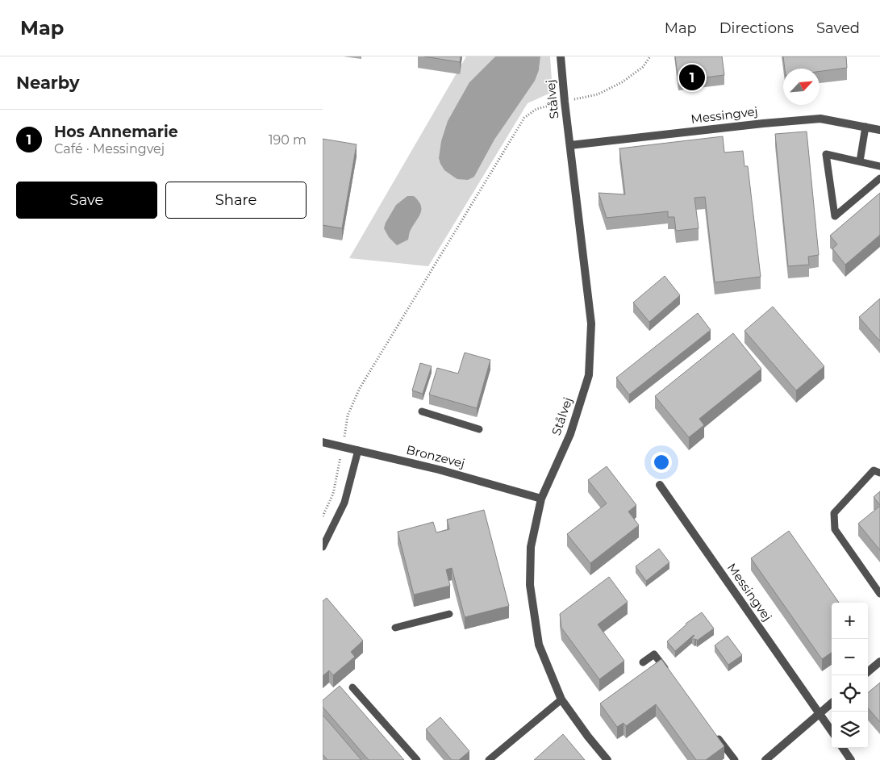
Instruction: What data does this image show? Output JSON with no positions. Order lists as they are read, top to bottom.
{
  "streets": {
    "street": ["Stålvej", "Messingvej", "Bronzevej"]
  },
  "crossings": [
    ["Stålvej", "Messingvej"],
    ["Stålvej", "Bronzevej"]
  ],
  "north": "top right",
  "page": {
    "header": "Map",
    "nav": ["Map", "Directions", "Saved"],
    "heading": "Nearby",
    "pins": "1",
    "list": [
      {
        "mark": "1",
        "name": "Hos Annemarie",
        "note": "Café · Messingvej",
        "value": "190 m"
      }
    ],
    "buttons": ["Save", "Share"],
    "map_buttons": ["+", "−"]
  }
}
